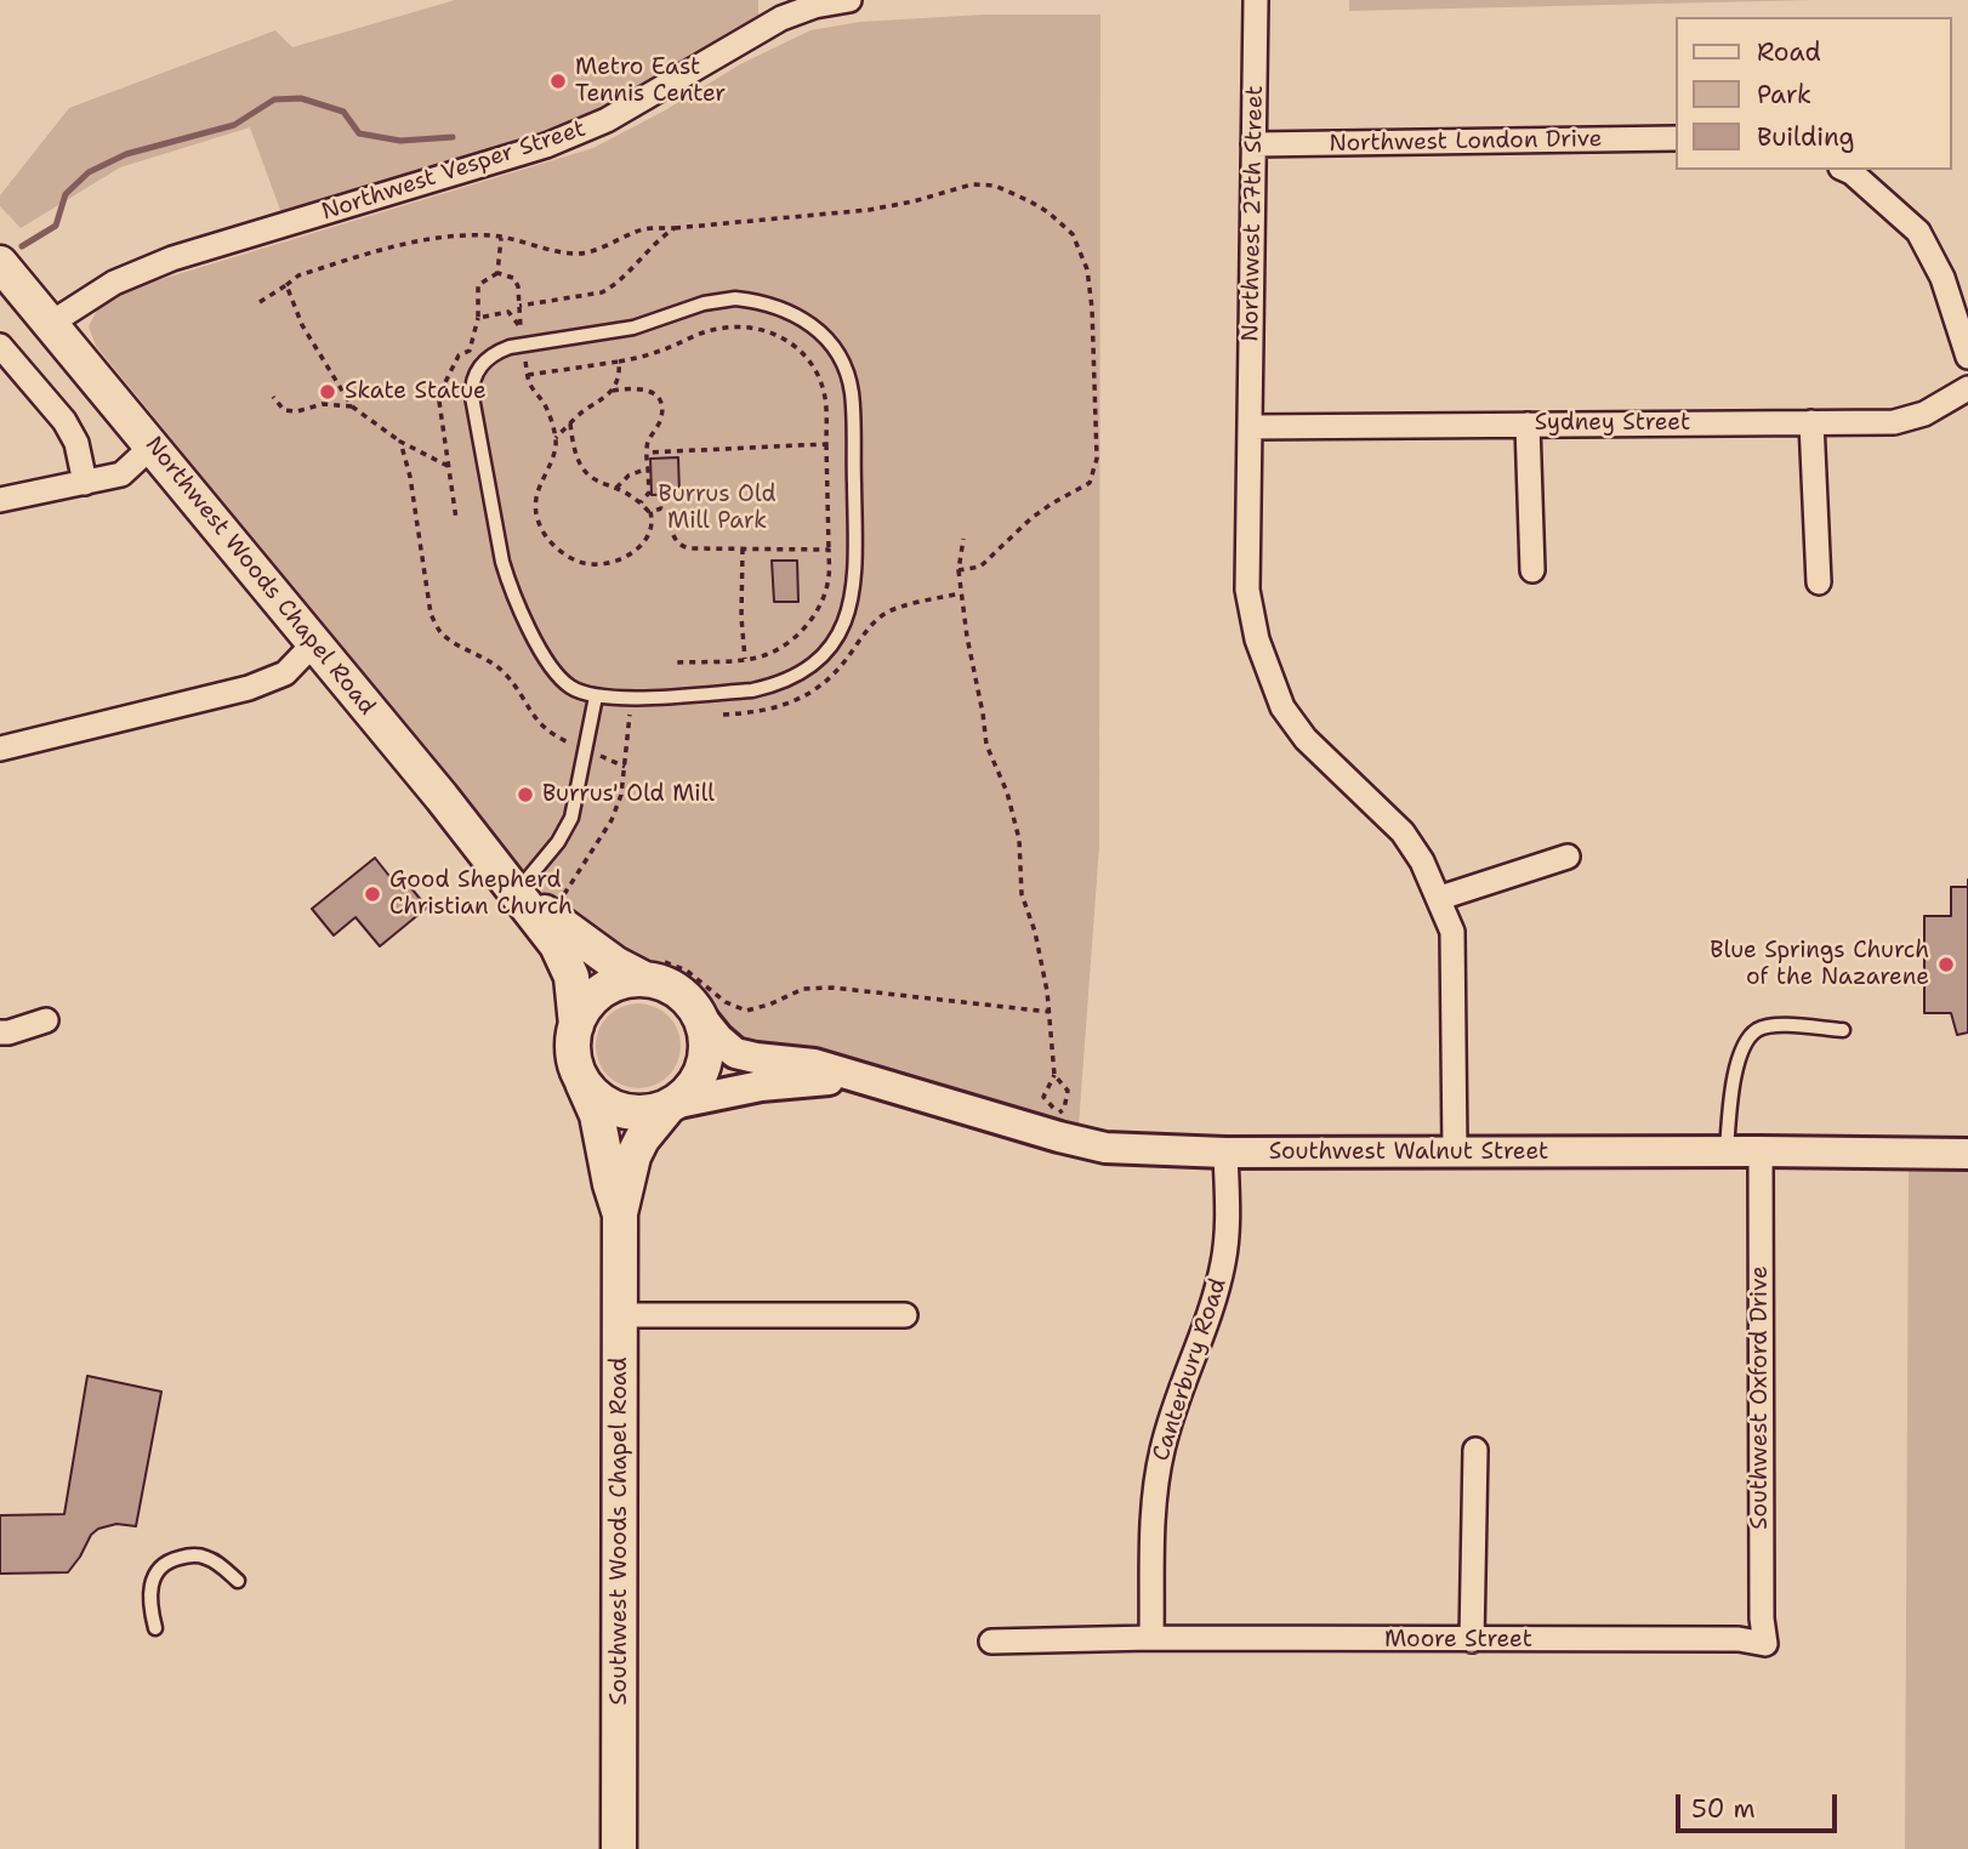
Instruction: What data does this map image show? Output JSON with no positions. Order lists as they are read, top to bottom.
{
  "streets": {
    "main road": ["Northwest Woods Chapel Road", "Southwest Woods Chapel Road"],
    "street": [
      "Northwest London Drive",
      "Northwest Vesper Street",
      "Northwest 27th Street",
      "Sydney Street",
      "Southwest Walnut Street",
      "Canterbury Road",
      "Southwest Oxford Drive",
      "Moore Street"
    ]
  },
  "crossings": [
    ["Northwest London Drive", "Northwest 27th Street"],
    ["Northwest Vesper Street", "Northwest Woods Chapel Road"],
    ["Northwest 27th Street", "Sydney Street"],
    ["Northwest 27th Street", "Southwest Walnut Street"],
    ["Northwest Woods Chapel Road", "Southwest Walnut Street"],
    ["Northwest Woods Chapel Road", "Southwest Woods Chapel Road"],
    ["Southwest Walnut Street", "Canterbury Road"],
    ["Southwest Walnut Street", "Southwest Oxford Drive"],
    ["Southwest Walnut Street", "Southwest Woods Chapel Road"],
    ["Canterbury Road", "Moore Street"],
    ["Southwest Oxford Drive", "Moore Street"]
  ],
  "parks": ["Burrus Old Mill Park"],
  "places": [
    "Metro East Tennis Center",
    "Skate Statue",
    "Burrus' Old Mill",
    "Good Shepherd Christian Church",
    "Blue Springs Church of the Nazarene"
  ],
  "legend": ["Road", "Park", "Building"],
  "scale_bar": "50 m"
}
